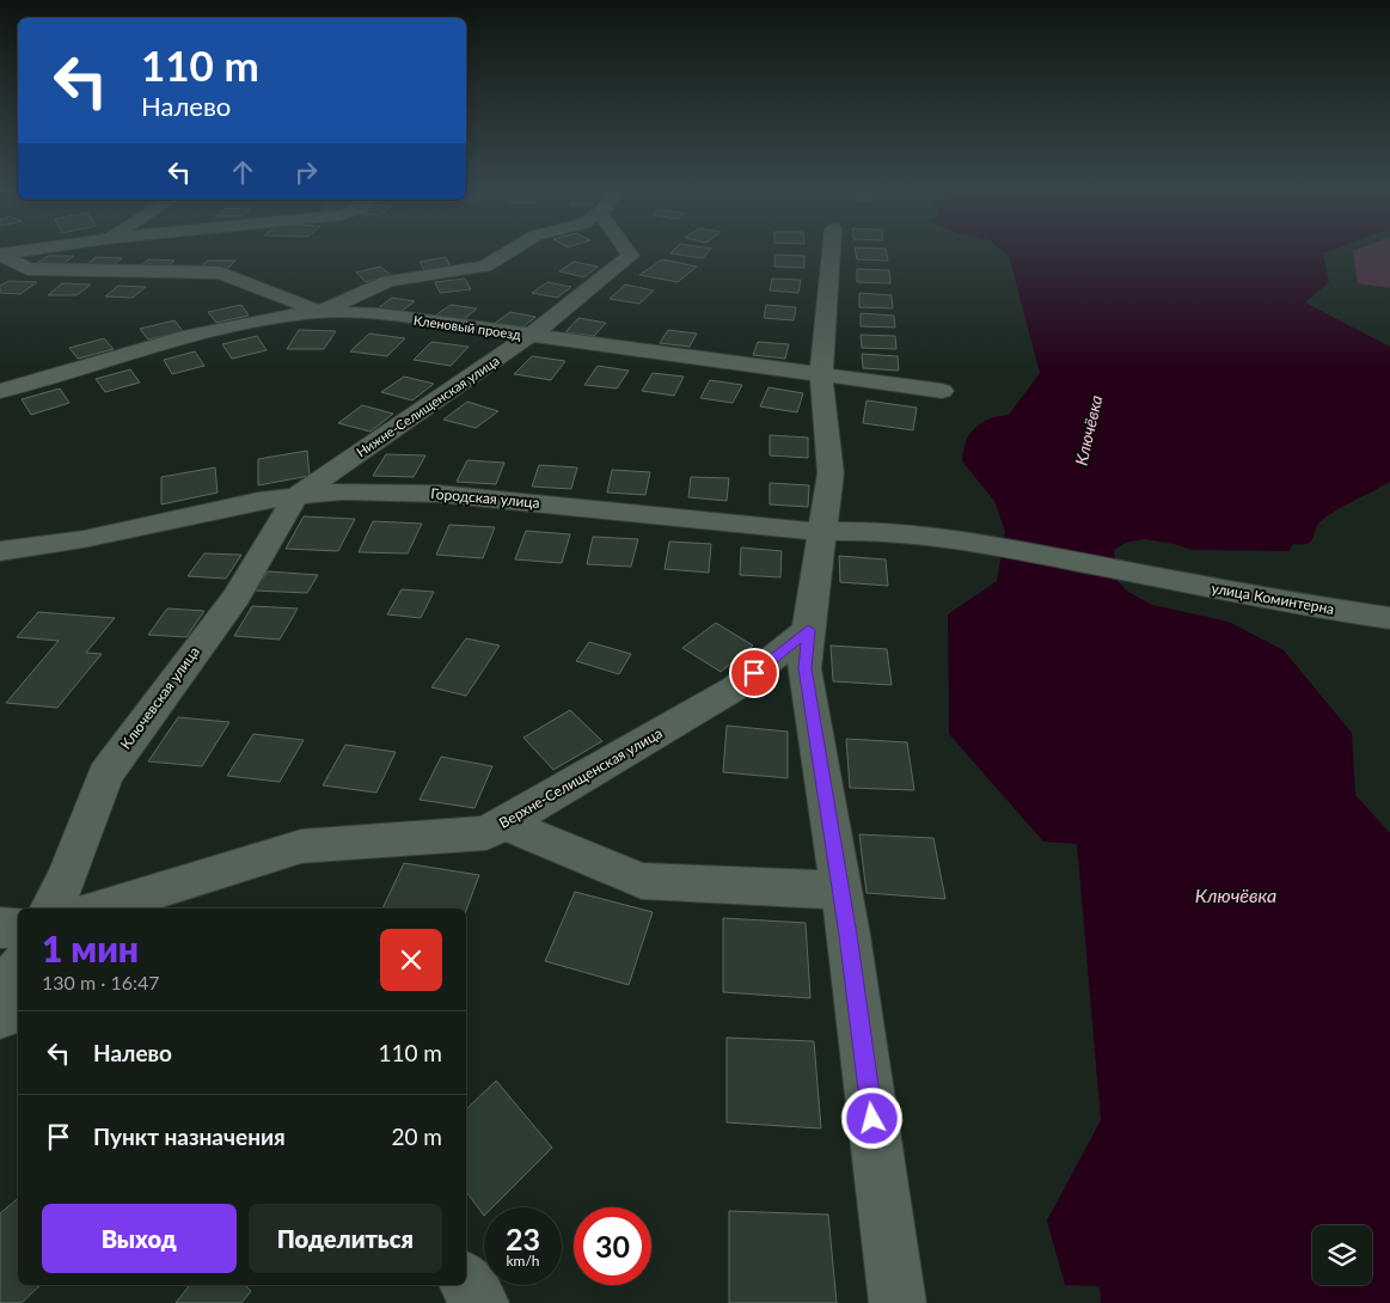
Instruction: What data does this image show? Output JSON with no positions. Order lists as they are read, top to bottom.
{
  "streets": {
    "street": [
      "Кленовый проезд",
      "Нижне-Селищенская улица",
      "Городская улица",
      "улица Коминтерна",
      "Ключевская улица",
      "Верхне-Селищенская улица"
    ]
  },
  "crossings": [
    ["Кленовый проезд", "Нижне-Селищенская улица"],
    ["Нижне-Селищенская улица", "Городская улица"],
    ["Нижне-Селищенская улица", "Ключевская улица"],
    ["Городская улица", "улица Коминтерна"],
    ["Городская улица", "Ключевская улица"]
  ],
  "water": ["Ключёвка"],
  "page": {
    "turn": ["110 m", "Налево"],
    "heading": ["1 мин", "130 m · 16:47"],
    "list": [
      {
        "name": "Налево",
        "value": "110 m"
      },
      {
        "name": "Пункт назначения",
        "value": "20 m"
      }
    ],
    "buttons": ["Выход", "Поделиться"],
    "speed": "23 km/h",
    "limit": "30"
  }
}
